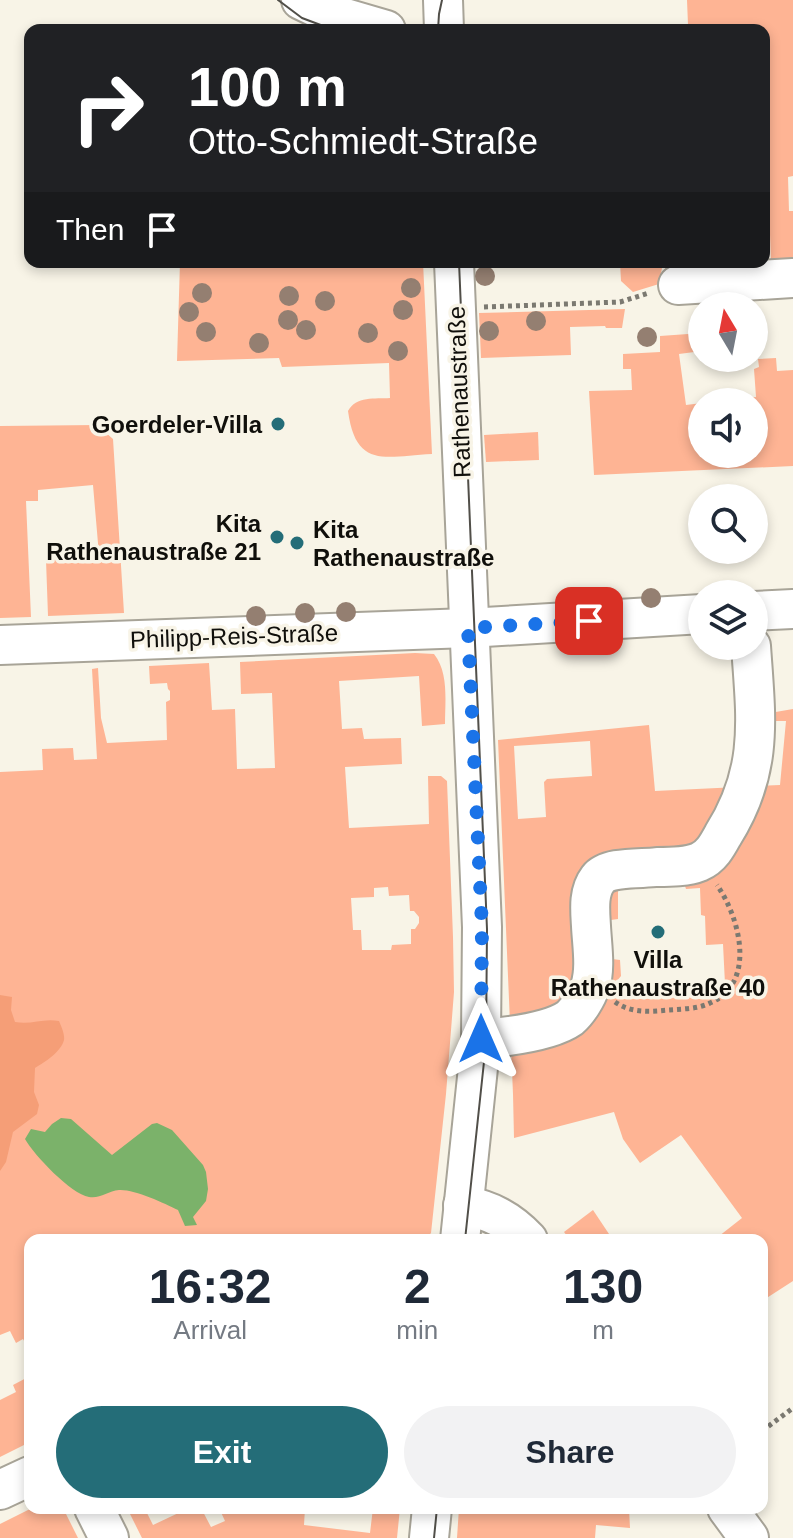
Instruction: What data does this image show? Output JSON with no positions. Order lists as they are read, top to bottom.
{
  "streets": {
    "street": ["Rathenaustraße", "Philipp-Reis-Straße"]
  },
  "crossings": [
    ["Rathenaustraße", "Philipp-Reis-Straße"]
  ],
  "places": [
    "Goerdeler-Villa",
    "Kita Rathenaustraße 21",
    "Kita Rathenaustraße",
    "Villa Rathenaustraße 40"
  ],
  "north": "top",
  "page": {
    "turn": ["100 m", "Otto-Schmiedt-Straße"],
    "then": "Then",
    "eta": [
      "16:32",
      "Arrival",
      "2",
      "min",
      "130",
      "m"
    ],
    "buttons": ["Exit", "Share"]
  }
}
